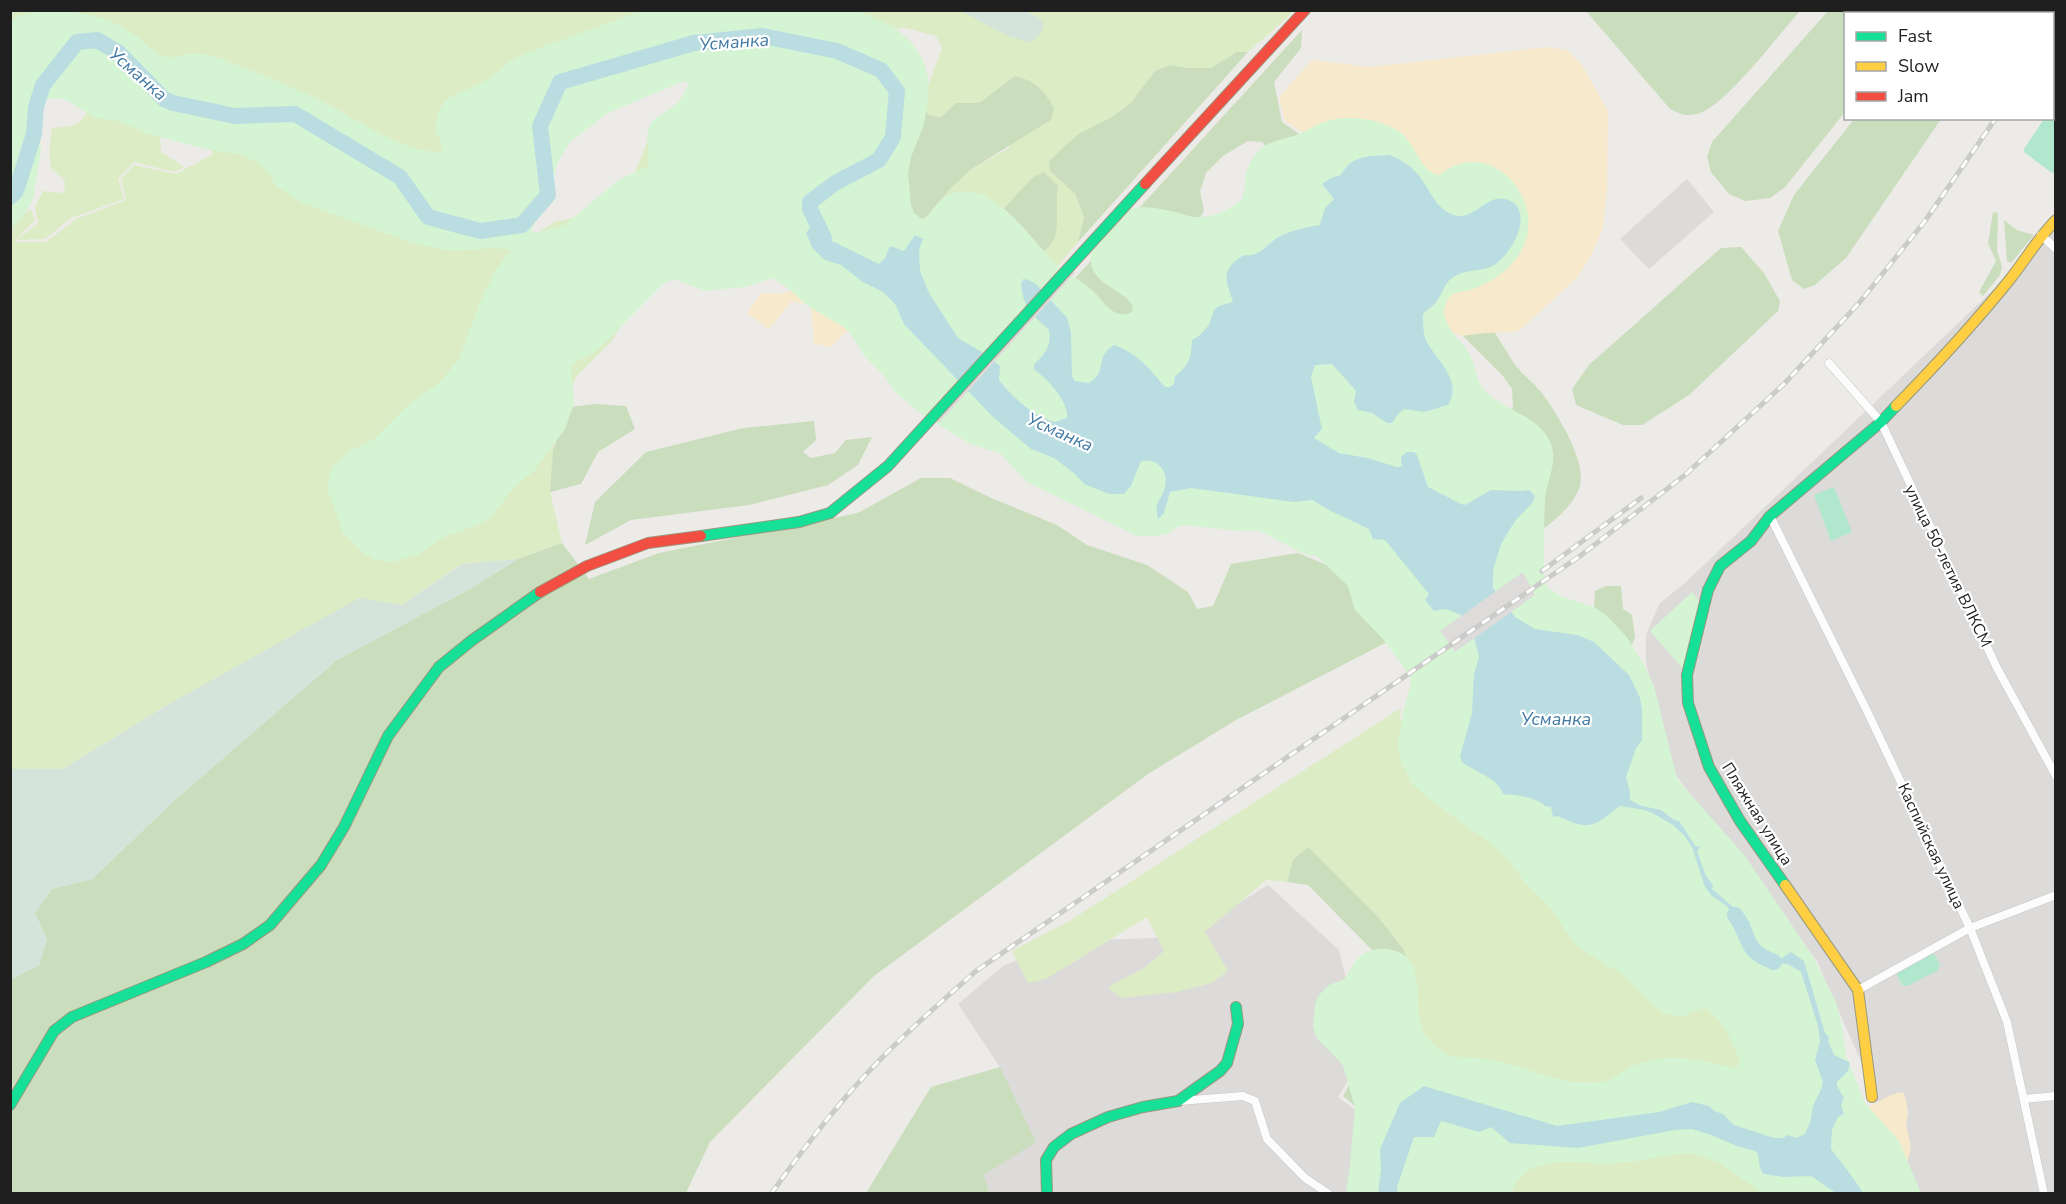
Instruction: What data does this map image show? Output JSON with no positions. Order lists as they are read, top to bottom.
{
  "streets": {
    "street": ["улица 50-летия ВЛКСМ", "Пляжная улица", "Каспийская улица"]
  },
  "crossings": [
    ["улица 50-летия ВЛКСМ", "Пляжная улица"],
    ["Пляжная улица", "Каспийская улица"]
  ],
  "water": ["Усманка"],
  "legend": ["Fast", "Slow", "Jam"]
}
